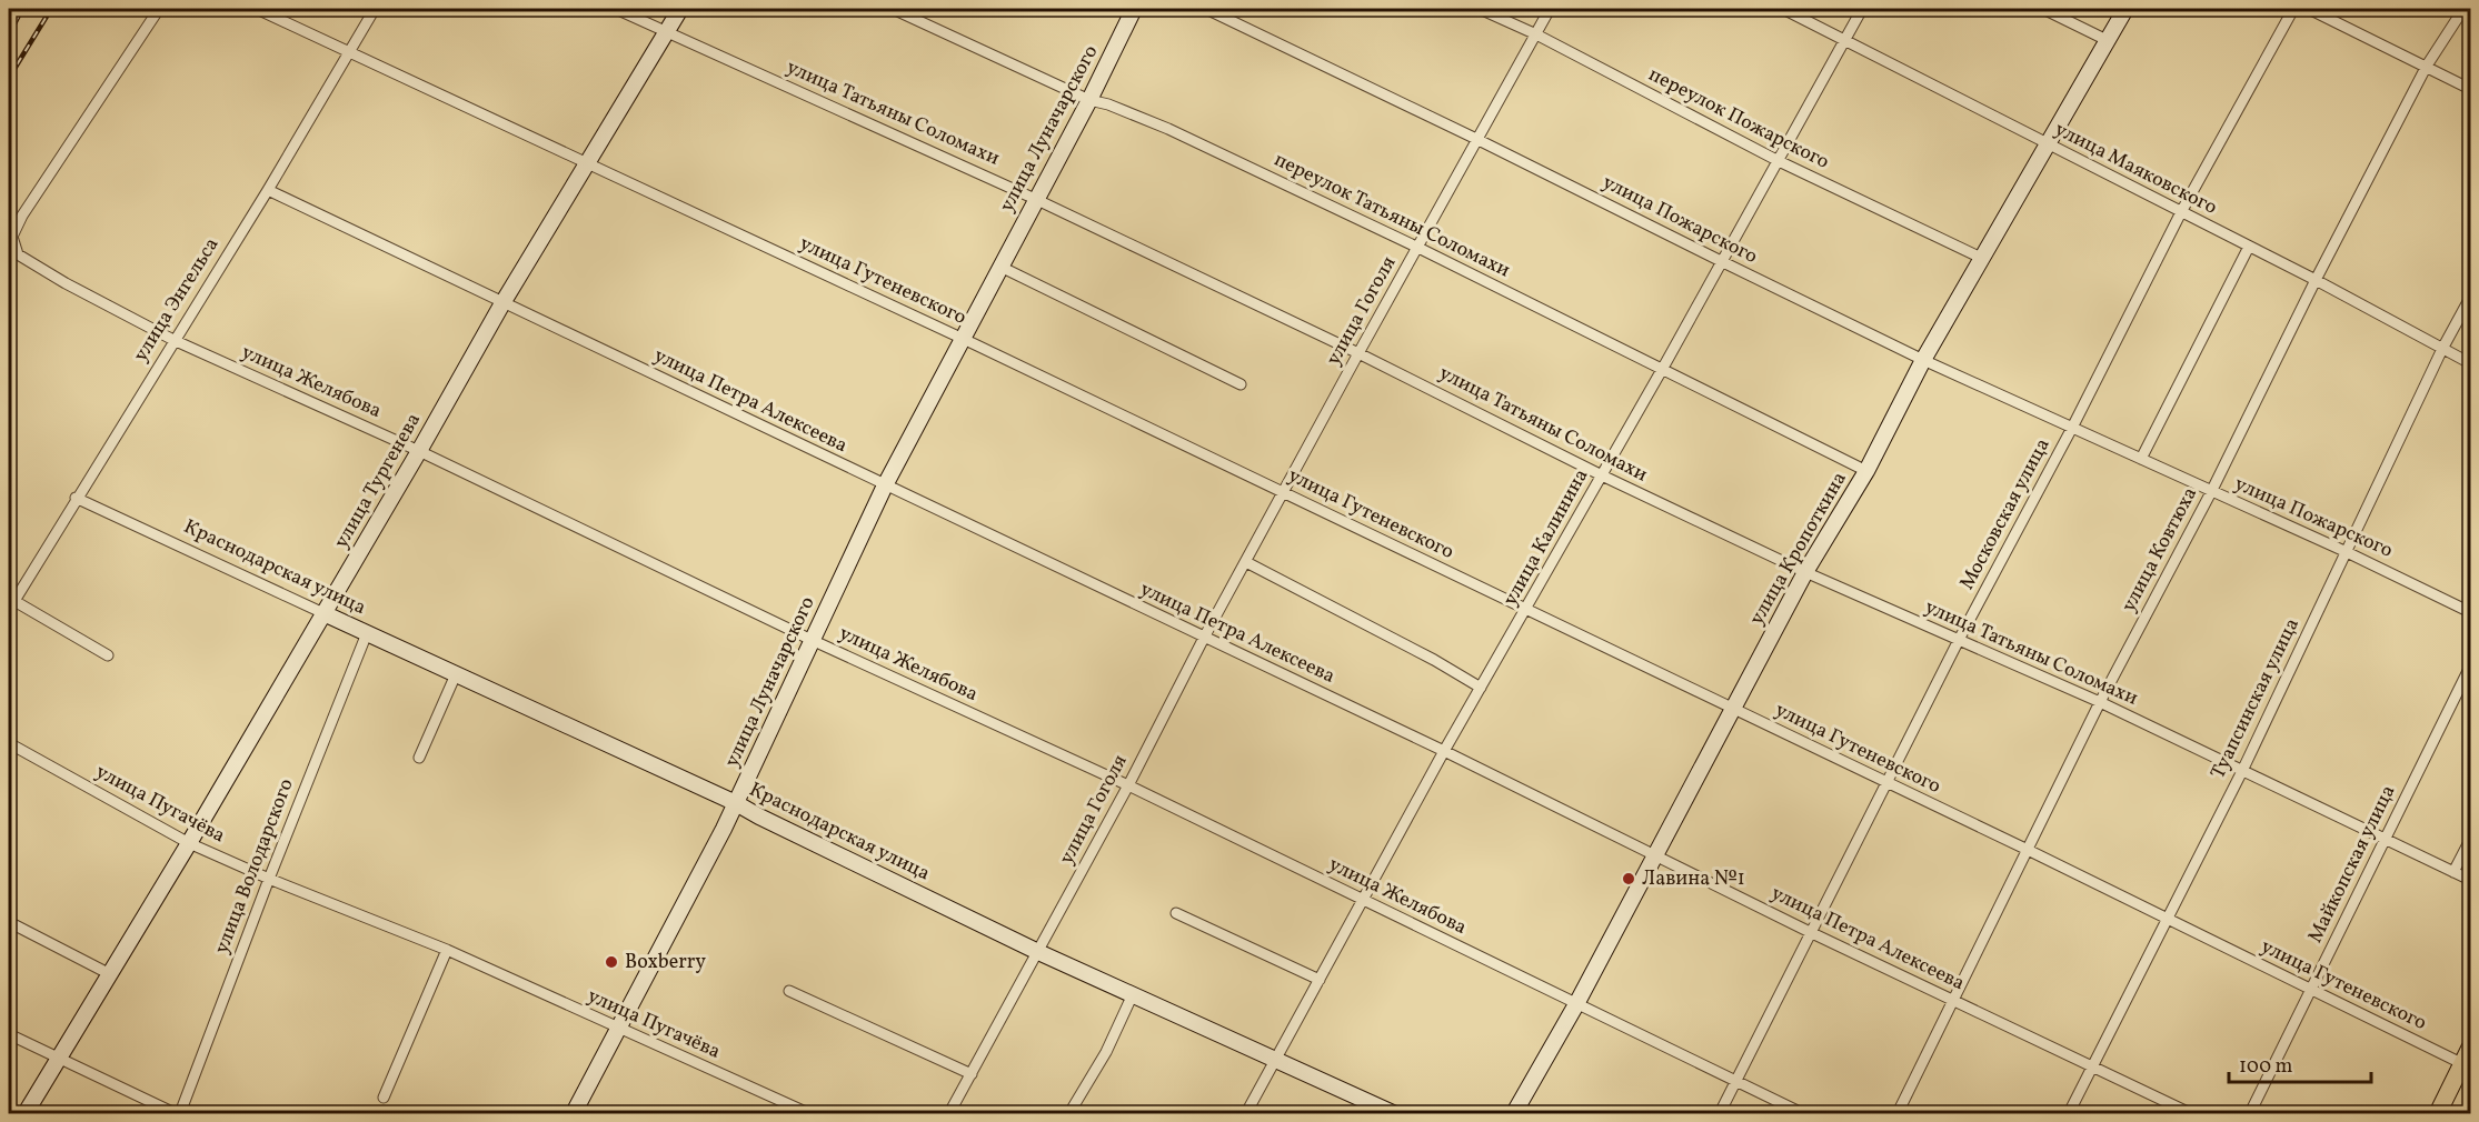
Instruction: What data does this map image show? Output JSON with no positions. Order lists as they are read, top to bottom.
{
  "streets": {
    "main road": [
      "улица Луначарского",
      "улица Тургенева",
      "улица Кропоткина",
      "Краснодарская улица"
    ],
    "street": [
      "улица Татьяны Соломахи",
      "переулок Пожарского",
      "улица Маяковского",
      "переулок Татьяны Соломахи",
      "улица Пожарского",
      "улица Гутеневского",
      "улица Энгельса",
      "улица Гоголя",
      "улица Желябова",
      "улица Петра Алексеева",
      "Московская улица",
      "улица Калинина",
      "улица Ковтюха",
      "Туапсинская улица",
      "улица Пугачёва",
      "Майкопская улица",
      "улица Володарского"
    ]
  },
  "crossings": [
    ["улица Татьяны Соломахи", "улица Луначарского"],
    ["улица Татьяны Соломахи", "улица Гоголя"],
    ["улица Татьяны Соломахи", "улица Тургенева"],
    ["улица Татьяны Соломахи", "Московская улица"],
    ["улица Татьяны Соломахи", "улица Калинина"],
    ["улица Татьяны Соломахи", "улица Кропоткина"],
    ["улица Татьяны Соломахи", "улица Ковтюха"],
    ["улица Татьяны Соломахи", "Туапсинская улица"],
    ["улица Татьяны Соломахи", "Майкопская улица"],
    ["переулок Пожарского", "улица Гоголя"],
    ["переулок Пожарского", "улица Калинина"],
    ["переулок Пожарского", "улица Кропоткина"],
    ["улица Луначарского", "переулок Татьяны Соломахи"],
    ["улица Луначарского", "улица Гутеневского"],
    ["улица Луначарского", "улица Желябова"],
    ["улица Луначарского", "улица Петра Алексеева"],
    ["улица Луначарского", "Краснодарская улица"],
    ["улица Луначарского", "улица Пугачёва"],
    ["улица Маяковского", "Московская улица"],
    ["улица Маяковского", "улица Калинина"],
    ["улица Маяковского", "улица Кропоткина"],
    ["улица Маяковского", "улица Ковтюха"],
    ["улица Маяковского", "Туапсинская улица"],
    ["переулок Татьяны Соломахи", "улица Гоголя"],
    ["переулок Татьяны Соломахи", "улица Калинина"],
    ["переулок Татьяны Соломахи", "улица Кропоткина"],
    ["улица Пожарского", "улица Гоголя"],
    ["улица Пожарского", "Московская улица"],
    ["улица Пожарского", "улица Калинина"],
    ["улица Пожарского", "улица Кропоткина"],
    ["улица Пожарского", "улица Ковтюха"],
    ["улица Пожарского", "Туапсинская улица"],
    ["улица Гутеневского", "улица Энгельса"],
    ["улица Гутеневского", "улица Гоголя"],
    ["улица Гутеневского", "улица Тургенева"],
    ["улица Гутеневского", "Московская улица"],
    ["улица Гутеневского", "улица Калинина"],
    ["улица Гутеневского", "улица Кропоткина"],
    ["улица Гутеневского", "улица Ковтюха"],
    ["улица Гутеневского", "Туапсинская улица"],
    ["улица Гутеневского", "Майкопская улица"],
    ["улица Энгельса", "улица Желябова"],
    ["улица Энгельса", "улица Петра Алексеева"],
    ["улица Энгельса", "Краснодарская улица"],
    ["улица Гоголя", "улица Желябова"],
    ["улица Гоголя", "улица Петра Алексеева"],
    ["улица Гоголя", "Краснодарская улица"],
    ["улица Желябова", "улица Тургенева"],
    ["улица Желябова", "Московская улица"],
    ["улица Желябова", "улица Калинина"],
    ["улица Желябова", "улица Кропоткина"],
    ["улица Петра Алексеева", "улица Тургенева"],
    ["улица Петра Алексеева", "Московская улица"],
    ["улица Петра Алексеева", "улица Калинина"],
    ["улица Петра Алексеева", "улица Кропоткина"],
    ["улица Петра Алексеева", "улица Ковтюха"],
    ["улица Петра Алексеева", "Туапсинская улица"],
    ["улица Тургенева", "Краснодарская улица"],
    ["улица Тургенева", "улица Пугачёва"],
    ["улица Калинина", "Краснодарская улица"],
    ["Краснодарская улица", "улица Володарского"],
    ["улица Пугачёва", "улица Володарского"]
  ],
  "places": ["Лавина №1", "Boxberry"],
  "scale_bar": "100 m"
}
